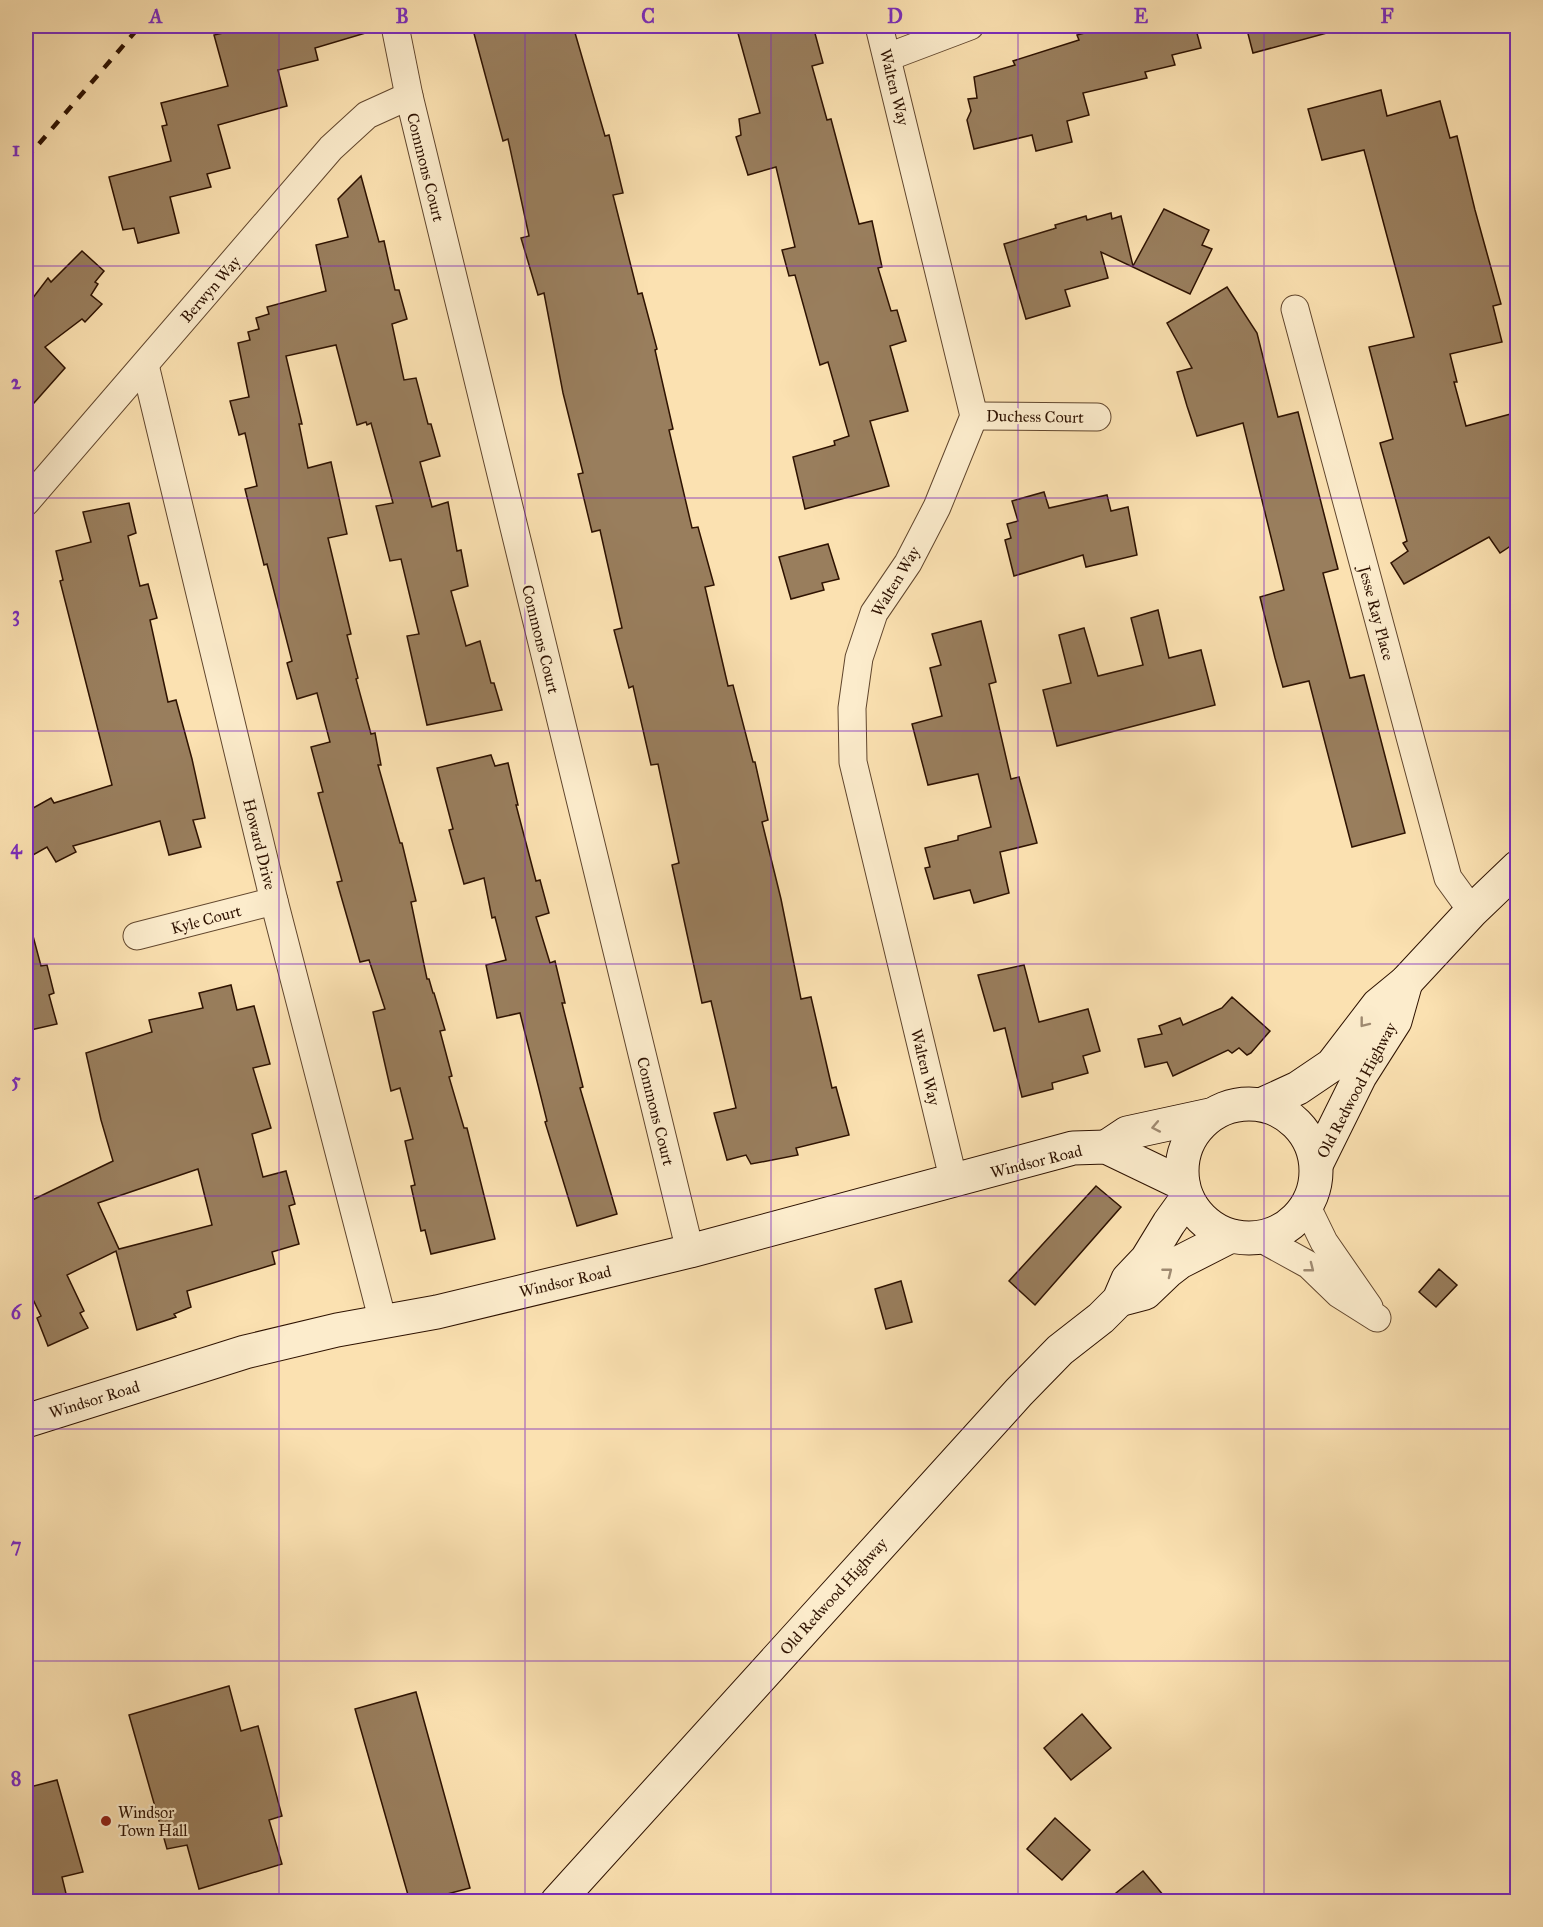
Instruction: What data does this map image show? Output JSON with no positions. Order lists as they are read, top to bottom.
{
  "streets": {
    "main road": ["Old Redwood Highway", "Windsor Road"],
    "street": [
      "Walten Way",
      "Commons Court",
      "Berwyn Way",
      "Duchess Court",
      "Jesse Ray Place",
      "Howard Drive",
      "Kyle Court"
    ]
  },
  "crossings": [
    ["Walten Way", "Duchess Court"],
    ["Walten Way", "Windsor Road"],
    ["Commons Court", "Berwyn Way"],
    ["Commons Court", "Windsor Road"],
    ["Berwyn Way", "Howard Drive"],
    ["Jesse Ray Place", "Old Redwood Highway"],
    ["Howard Drive", "Kyle Court"],
    ["Howard Drive", "Windsor Road"],
    ["Old Redwood Highway", "Windsor Road"]
  ],
  "places": ["Windsor Town Hall"],
  "grid": {
    "columns": [
      "A",
      "B",
      "C",
      "D",
      "E",
      "F"
    ],
    "rows": [
      "1",
      "2",
      "3",
      "4",
      "5",
      "6",
      "7",
      "8"
    ]
  }
}
